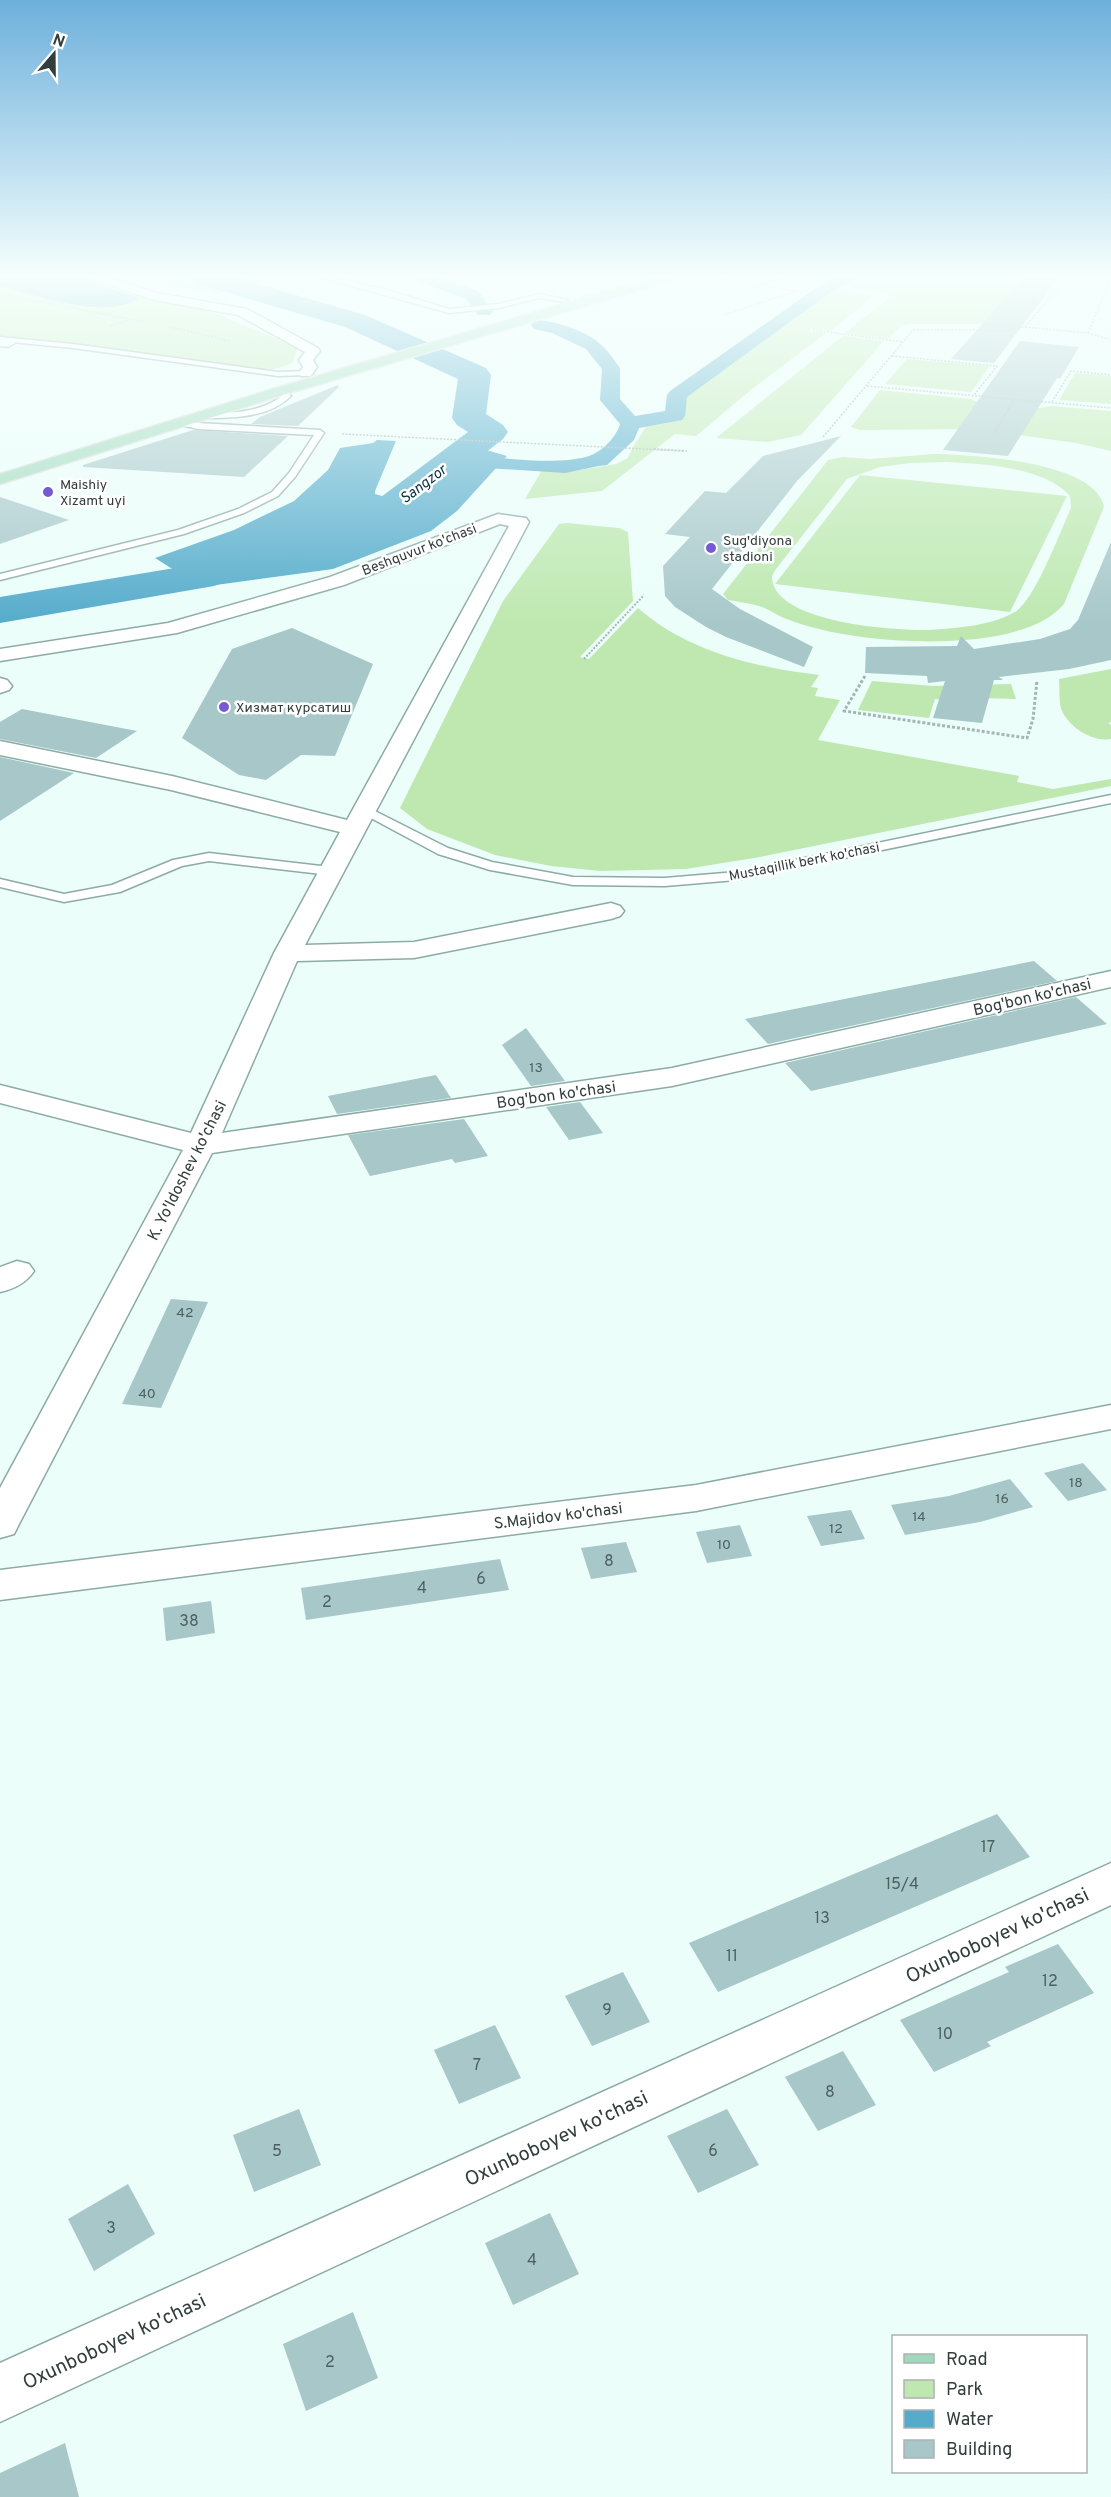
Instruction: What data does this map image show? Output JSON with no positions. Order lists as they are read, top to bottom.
{
  "streets": {
    "street": [
      "Beshquvur ko'chasi",
      "Bog'bon ko'chasi",
      "K. Yo'ldoshev ko'chasi",
      "S.Majidov ko'chasi",
      "Oxunboboyev ko'chasi"
    ],
    "lane": ["Mustaqillik berk ko'chasi"]
  },
  "crossings": [
    ["Beshquvur ko'chasi", "Mustaqillik berk ko'chasi"],
    ["Beshquvur ko'chasi", "K. Yo'ldoshev ko'chasi"],
    ["Mustaqillik berk ko'chasi", "K. Yo'ldoshev ko'chasi"],
    ["Bog'bon ko'chasi", "K. Yo'ldoshev ko'chasi"]
  ],
  "water": ["Sangzor"],
  "places": ["Maishiy Xizamt uyi", "Sug'diyona stadioni", "Хизмат курсатиш"],
  "house_numbers": [
    "13",
    "42",
    "40",
    "18",
    "16",
    "14",
    "12",
    "10",
    "8",
    "6",
    "4",
    "2",
    "38",
    "17",
    "15/4",
    "13",
    "11",
    "12",
    "9",
    "10",
    "7",
    "8",
    "5",
    "6",
    "3",
    "4",
    "2"
  ],
  "legend": [
    "Road",
    "Park",
    "Water",
    "Building"
  ],
  "north": "top"
}
